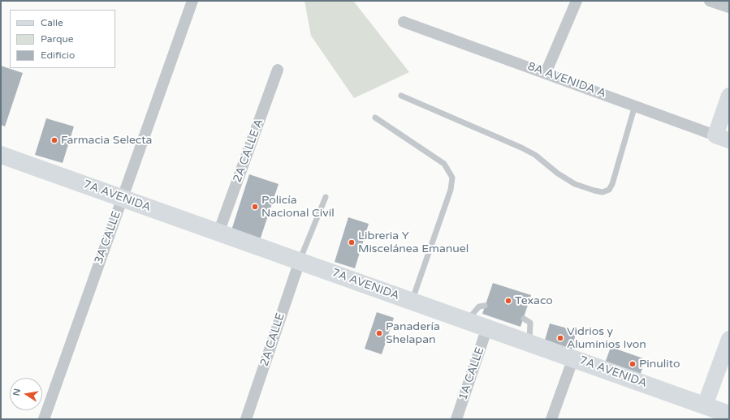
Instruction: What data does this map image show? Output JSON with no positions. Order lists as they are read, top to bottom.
{
  "streets": {
    "main road": ["7A AVENIDA"],
    "street": [
      "8A AVENIDA A",
      "2A CALLE A",
      "3A CALLE",
      "2A CALLE",
      "1A CALLE"
    ]
  },
  "crossings": [
    ["2A CALLE A", "7A AVENIDA"],
    ["7A AVENIDA", "3A CALLE"],
    ["7A AVENIDA", "2A CALLE"],
    ["7A AVENIDA", "1A CALLE"]
  ],
  "places": [
    "Farmacia Selecta",
    "Policía Nacional Civil",
    "Libreria Y Miscelánea Emanuel",
    "Texaco",
    "Panadería Shelapan",
    "Vidrios y Aluminios Ivon",
    "Pinulito"
  ],
  "legend": ["Calle", "Parque", "Edificio"],
  "north": "left"
}
